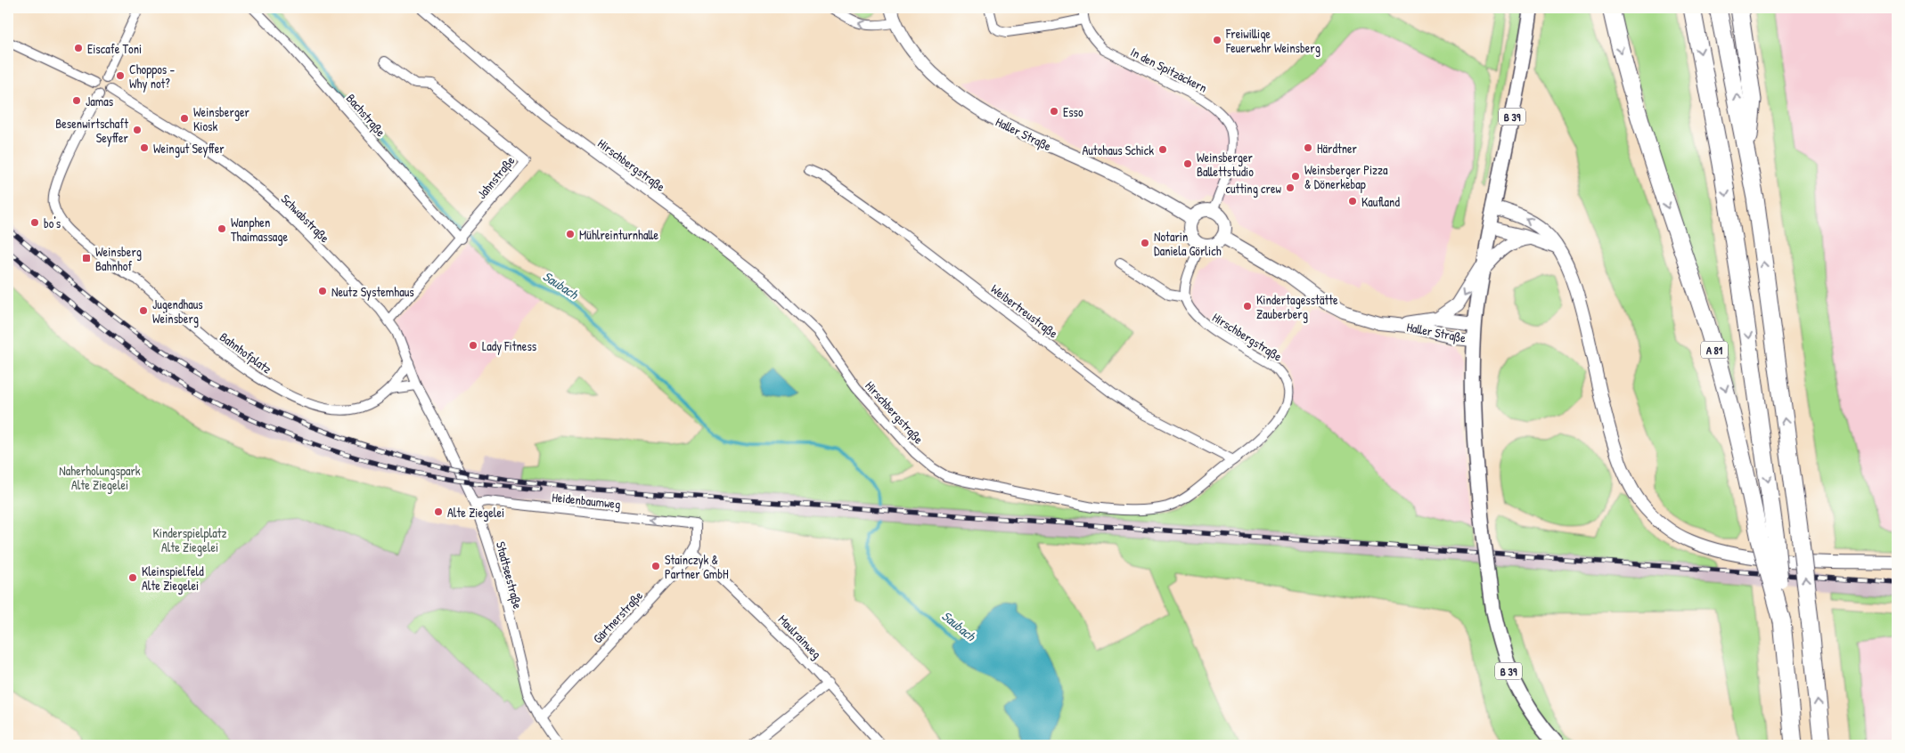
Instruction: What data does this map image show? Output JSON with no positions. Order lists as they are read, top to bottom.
{
  "streets": {
    "highway": ["A 81"],
    "main road": ["B 39"],
    "street": [
      "In den Spitzäckern",
      "Bachstraße",
      "Haller Straße",
      "Hirschbergstraße",
      "Jahnstraße",
      "Schwabstraße",
      "Weibertreustraße",
      "Bahnhofplatz",
      "Heidenbaumweg",
      "Stadtseestraße",
      "Gärtnerstraße",
      "Maulrainweg"
    ]
  },
  "crossings": [
    ["In den Spitzäckern", "Haller Straße"],
    ["Bachstraße", "Jahnstraße"],
    ["B 39", "Haller Straße"],
    ["Hirschbergstraße", "Weibertreustraße"],
    ["Jahnstraße", "Schwabstraße"],
    ["Schwabstraße", "Bahnhofplatz"],
    ["Schwabstraße", "Stadtseestraße"],
    ["Heidenbaumweg", "Stadtseestraße"],
    ["Heidenbaumweg", "Gärtnerstraße"],
    ["Heidenbaumweg", "Maulrainweg"],
    ["Stadtseestraße", "Gärtnerstraße"],
    ["Gärtnerstraße", "Maulrainweg"]
  ],
  "one_way": ["Heidenbaumweg"],
  "water": ["Saubach"],
  "parks": ["Naherholungspark Alte Ziegelei", "Kinderspielplatz Alte Ziegelei"],
  "places": {
    "other": [
      "Freiwillige Feuerwehr Weinsberg",
      "Eiscafe Toni",
      "Choppos - Why not?",
      "Jamas",
      "Esso",
      "Weinsberger Kiosk",
      "Besenwirtschaft Seyffer",
      "Weingut Seyffer",
      "Härdtner",
      "Autohaus Schick",
      "Weinsberger Ballettstudio",
      "Weinsberger Pizza & Dönerkebap",
      "cutting crew",
      "Kaufland",
      "bo's",
      "Wanphen Thaimassage",
      "Mühlreinturnhalle",
      "Notarin Daniela Görlich",
      "Neutz Systemhaus",
      "Kindertagesstätte Zauberberg",
      "Jugendhaus Weinsberg",
      "Lady Fitness",
      "Alte Ziegelei",
      "Stainczyk & Partner GmbH",
      "Kleinspielfeld Alte Ziegelei"
    ],
    "transit": ["Weinsberg Bahnhof"]
  }
}
